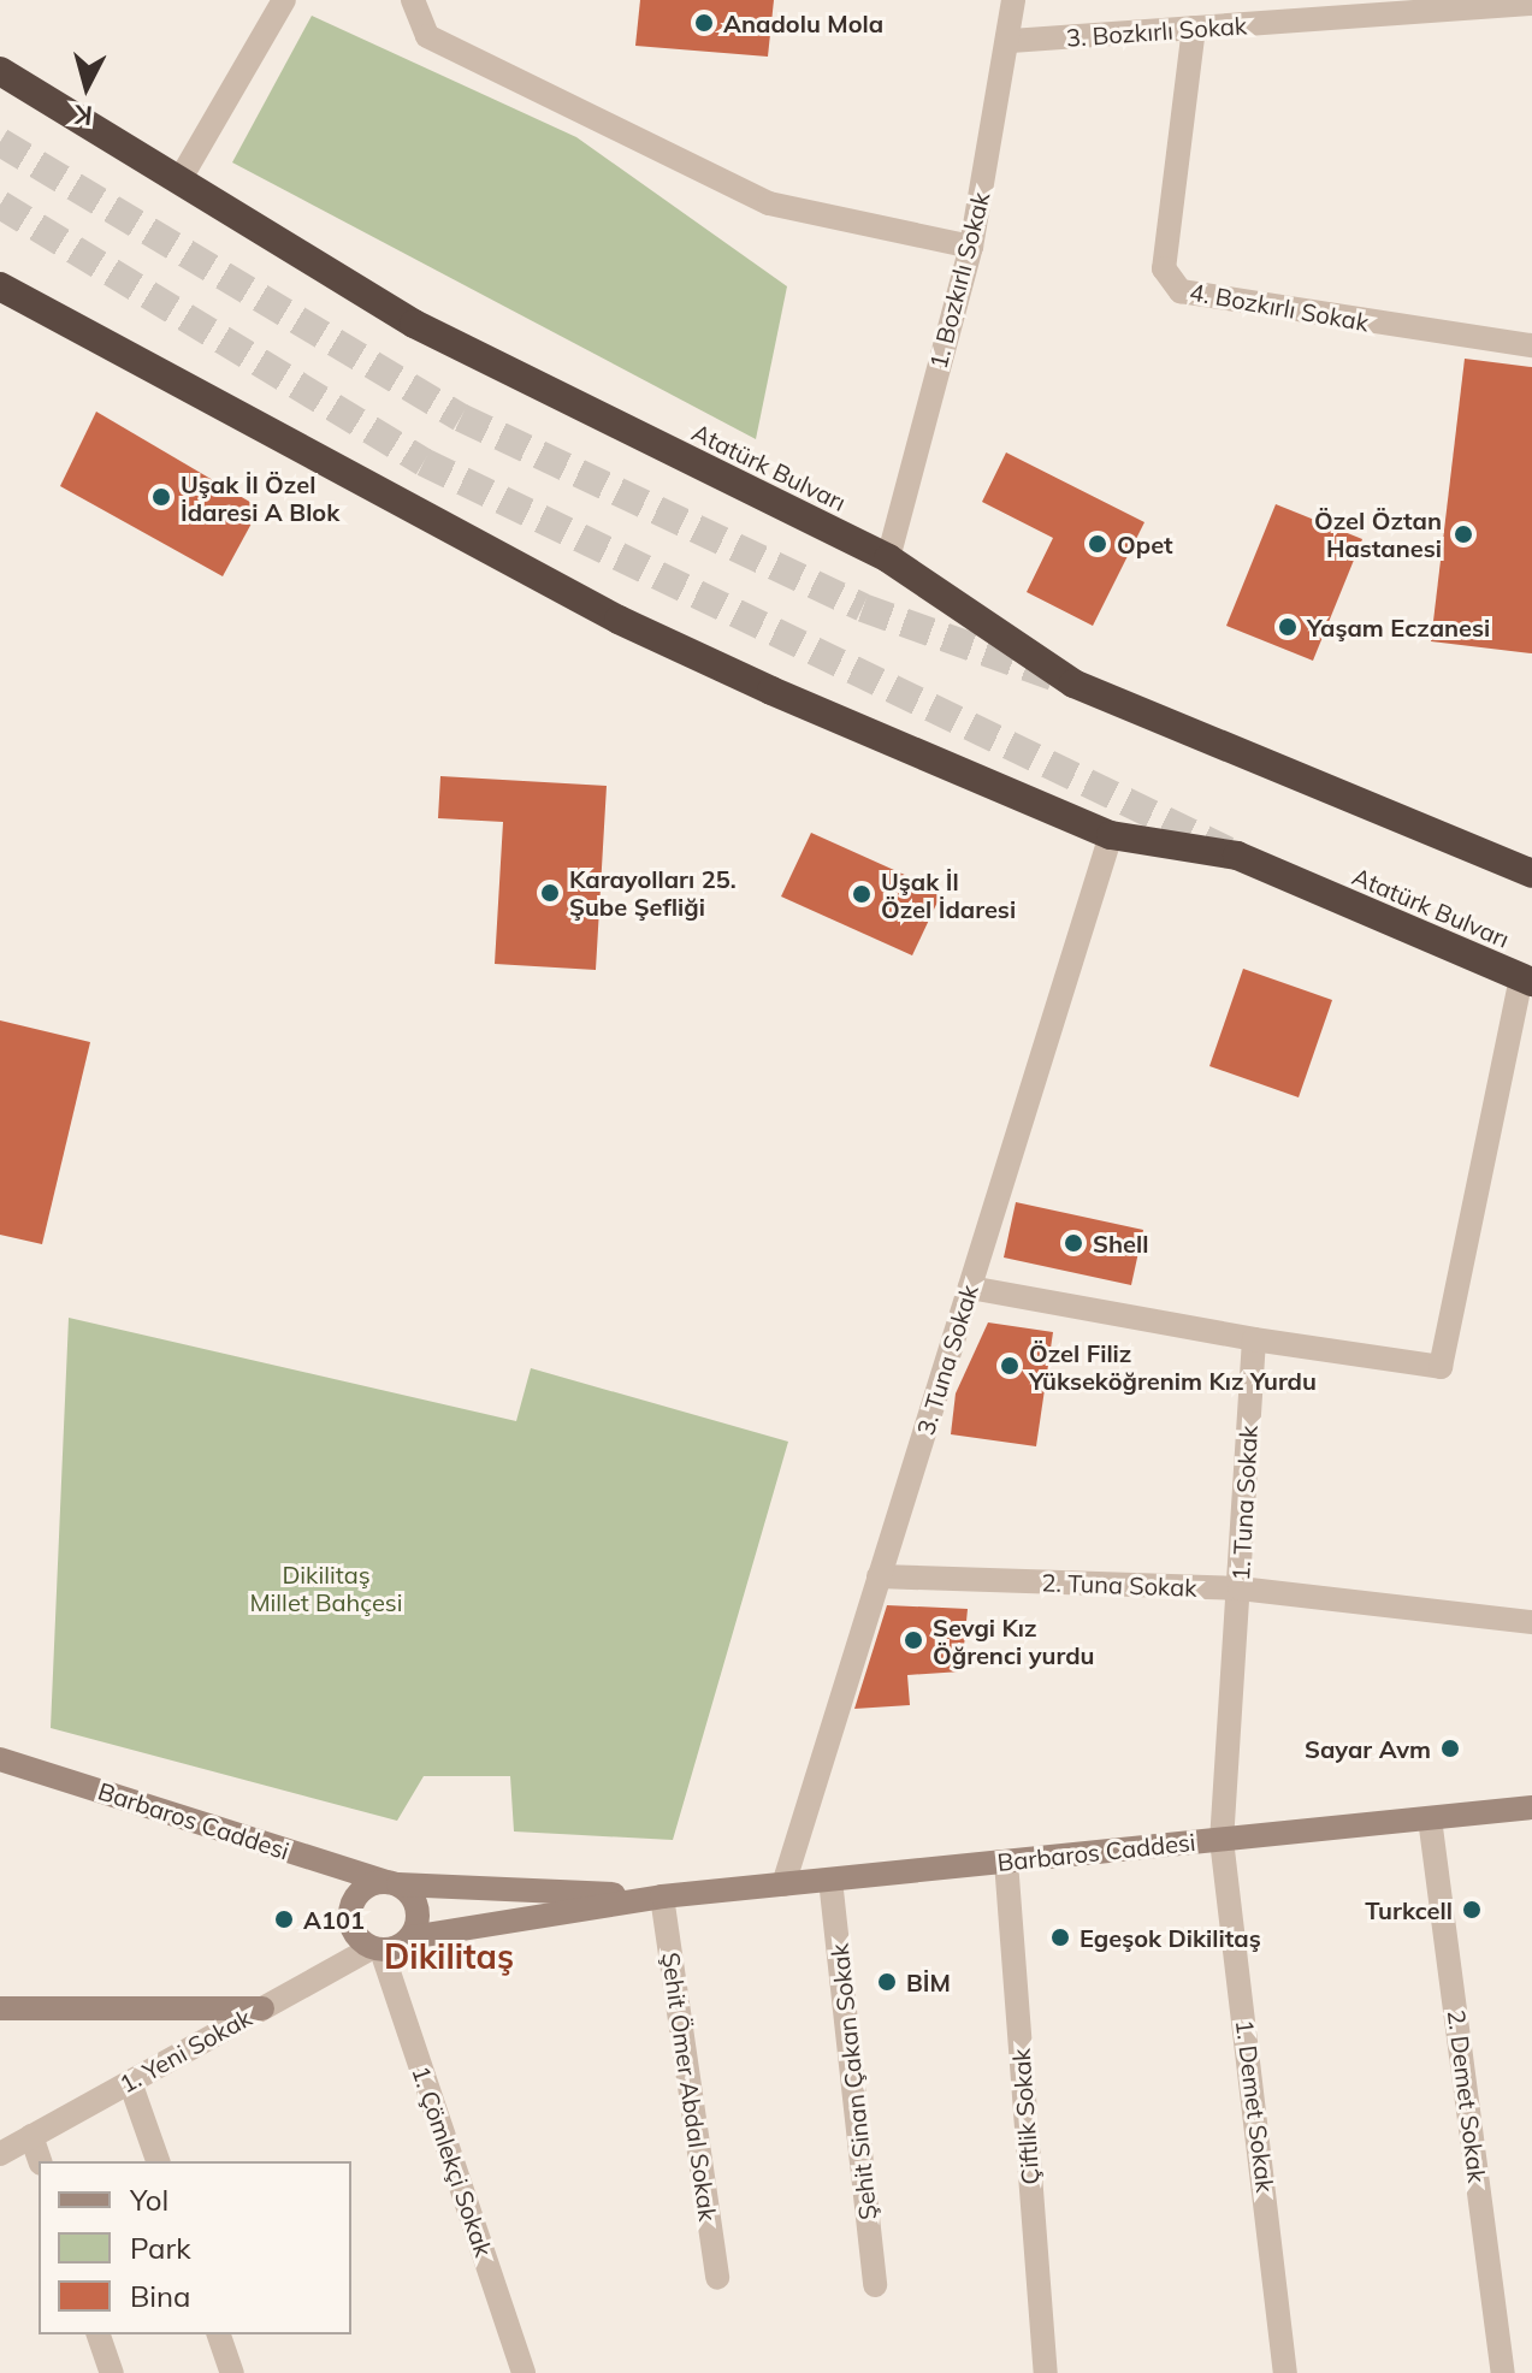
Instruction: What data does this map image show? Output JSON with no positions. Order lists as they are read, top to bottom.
{
  "streets": {
    "highway": ["Atatürk Bulvarı"],
    "main road": ["Barbaros Caddesi"],
    "street": [
      "3. Bozkırlı Sokak",
      "1. Bozkırlı Sokak",
      "4. Bozkırlı Sokak",
      "3. Tuna Sokak",
      "1. Tuna Sokak",
      "2. Tuna Sokak",
      "1. Yeni Sokak",
      "Şehit Sinan Çakan Sokak",
      "Şehit Ömer Abdal Sokak",
      "2. Demet Sokak",
      "1. Demet Sokak",
      "Çiftlik Sokak",
      "1. Çömlekçi Sokak"
    ]
  },
  "crossings": [
    ["3. Bozkırlı Sokak", "1. Bozkırlı Sokak"],
    ["3. Bozkırlı Sokak", "4. Bozkırlı Sokak"],
    ["1. Bozkırlı Sokak", "Atatürk Bulvarı"],
    ["Atatürk Bulvarı", "3. Tuna Sokak"],
    ["3. Tuna Sokak", "2. Tuna Sokak"],
    ["3. Tuna Sokak", "Barbaros Caddesi"],
    ["1. Tuna Sokak", "2. Tuna Sokak"],
    ["1. Tuna Sokak", "Barbaros Caddesi"],
    ["1. Tuna Sokak", "1. Demet Sokak"],
    ["Barbaros Caddesi", "1. Yeni Sokak"],
    ["Barbaros Caddesi", "Şehit Sinan Çakan Sokak"],
    ["Barbaros Caddesi", "Şehit Ömer Abdal Sokak"],
    ["Barbaros Caddesi", "2. Demet Sokak"],
    ["Barbaros Caddesi", "1. Demet Sokak"],
    ["Barbaros Caddesi", "Çiftlik Sokak"],
    ["Barbaros Caddesi", "1. Çömlekçi Sokak"],
    ["1. Yeni Sokak", "1. Çömlekçi Sokak"]
  ],
  "districts": ["Dikilitaş"],
  "parks": ["Dikilitaş Millet Bahçesi"],
  "places": [
    "Anadolu Mola",
    "Uşak İl Özel İdaresi A Blok",
    "Özel Öztan Hastanesi",
    "Opet",
    "Yaşam Eczanesi",
    "Karayolları 25. Şube Şefliği",
    "Uşak İl Özel İdaresi",
    "Shell",
    "Özel Filiz Yükseköğrenim Kız Yurdu",
    "Sevgi Kız Öğrenci yurdu",
    "Sayar Avm",
    "Turkcell",
    "A101",
    "Egeşok Dikilitaş",
    "BİM"
  ],
  "legend": ["Yol", "Park", "Bina"],
  "north": "bottom"
}
